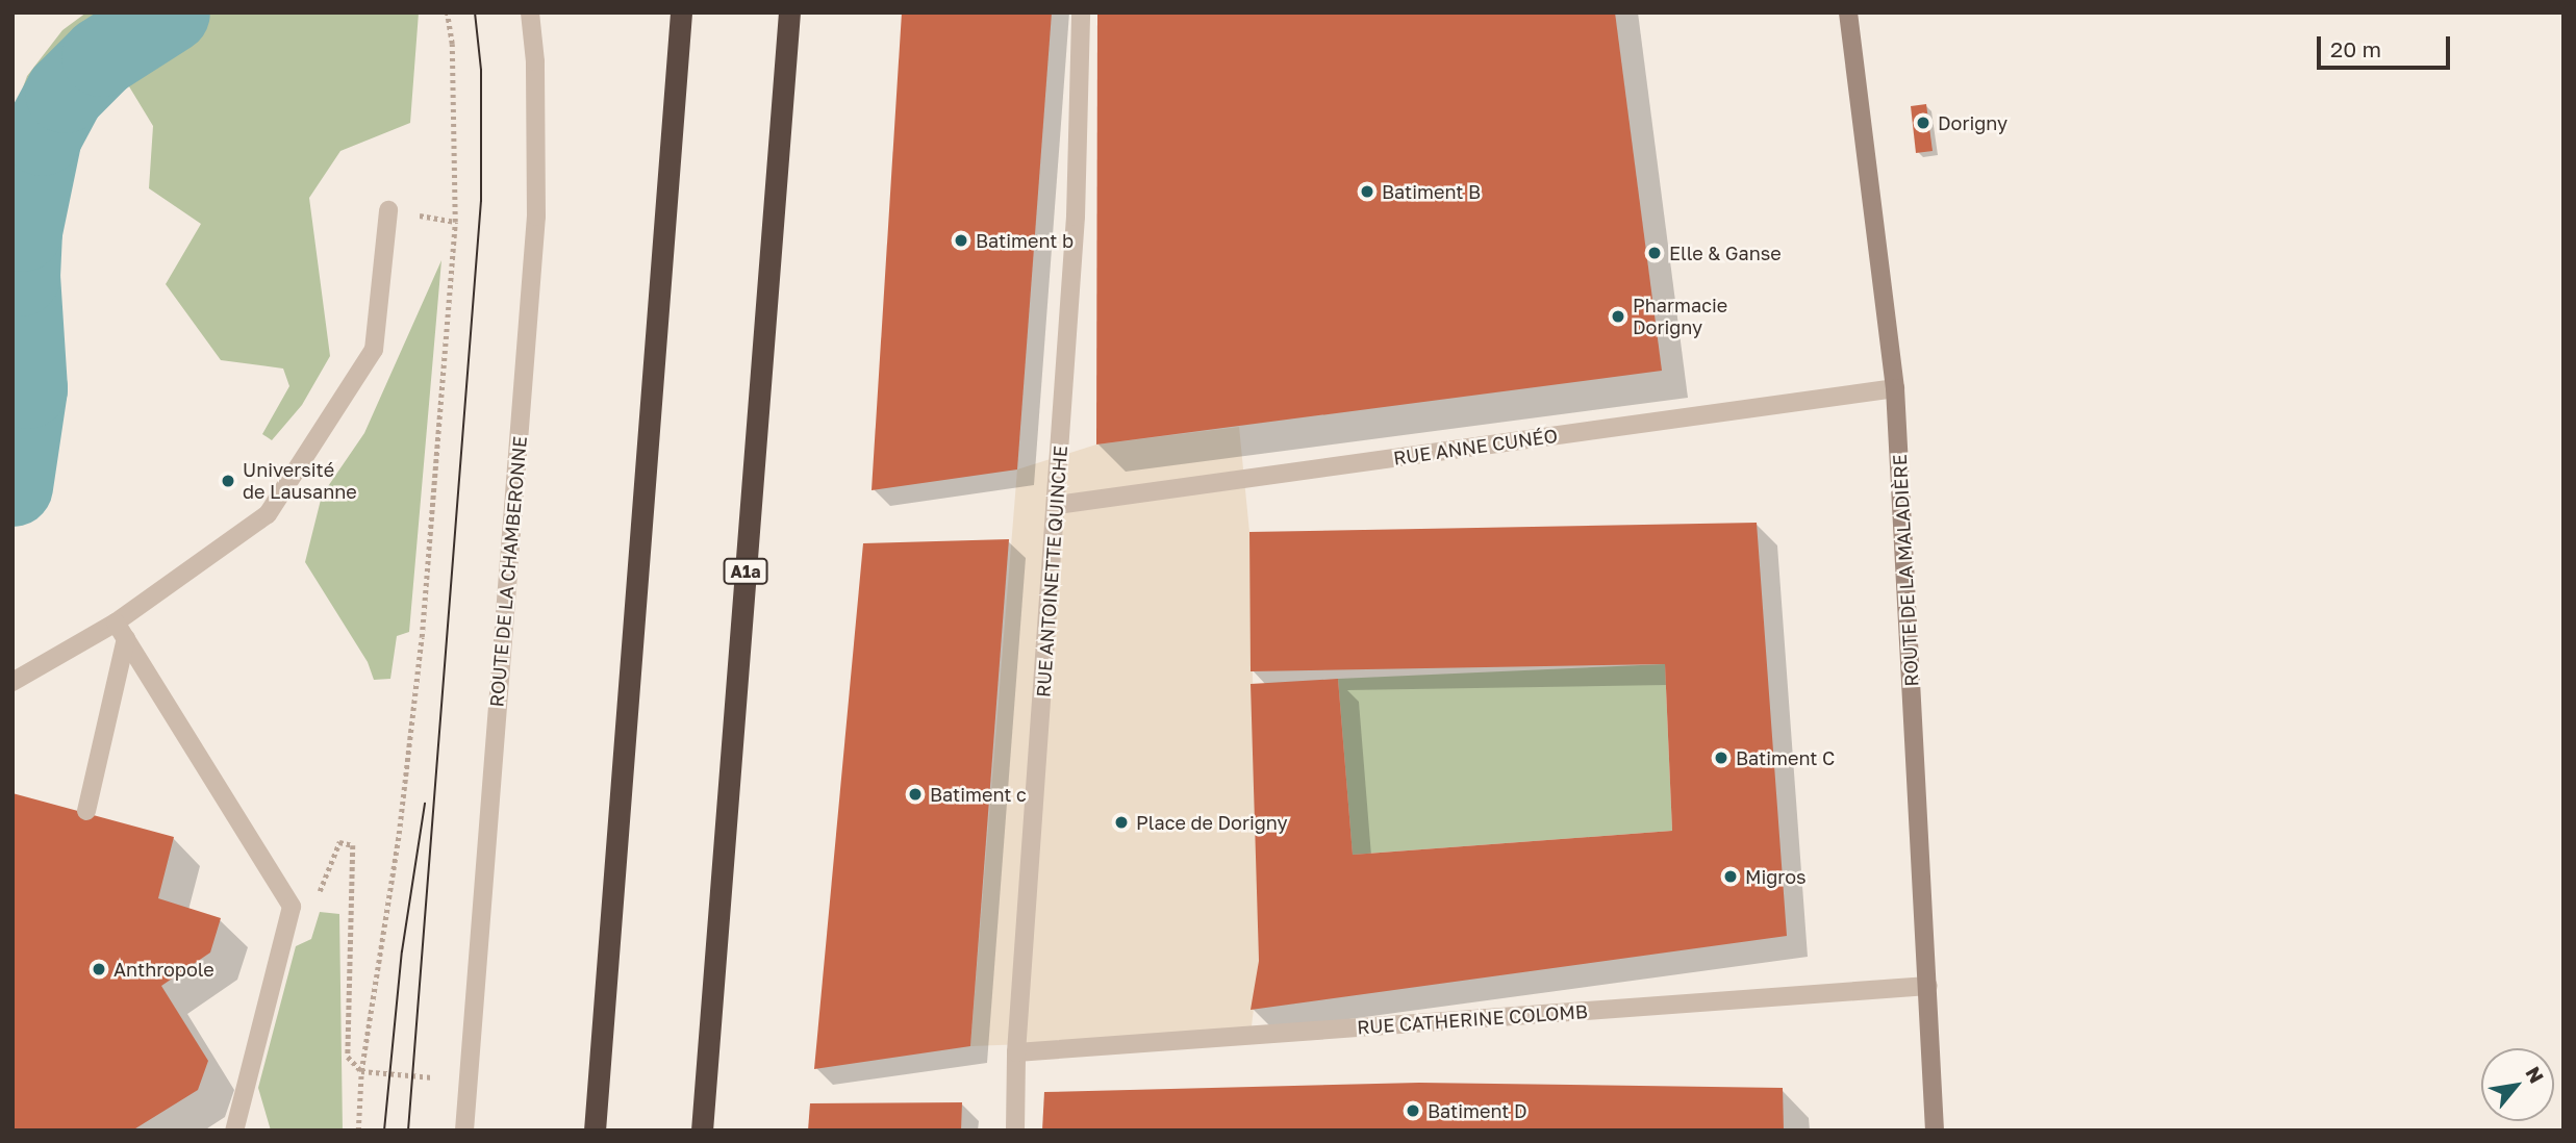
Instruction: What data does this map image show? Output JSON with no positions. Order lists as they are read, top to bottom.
{
  "streets": {
    "highway": ["A1a"],
    "main road": ["ROUTE DE LA MALADIÈRE"],
    "street": [
      "RUE ANNE CUNÉO",
      "ROUTE DE LA CHAMBERONNE",
      "RUE ANTOINETTE QUINCHE",
      "RUE CATHERINE COLOMB"
    ]
  },
  "crossings": [
    ["RUE ANNE CUNÉO", "ROUTE DE LA MALADIÈRE"],
    ["RUE ANNE CUNÉO", "RUE ANTOINETTE QUINCHE"],
    ["ROUTE DE LA MALADIÈRE", "RUE CATHERINE COLOMB"],
    ["RUE ANTOINETTE QUINCHE", "RUE CATHERINE COLOMB"]
  ],
  "places": [
    "Dorigny",
    "Batiment B",
    "Batiment b",
    "Elle & Ganse",
    "Pharmacie Dorigny",
    "Université de Lausanne",
    "Batiment C",
    "Batiment c",
    "Place de Dorigny",
    "Migros",
    "Anthropole",
    "Batiment D"
  ],
  "scale_bar": "20 m",
  "north": "top right"
}
